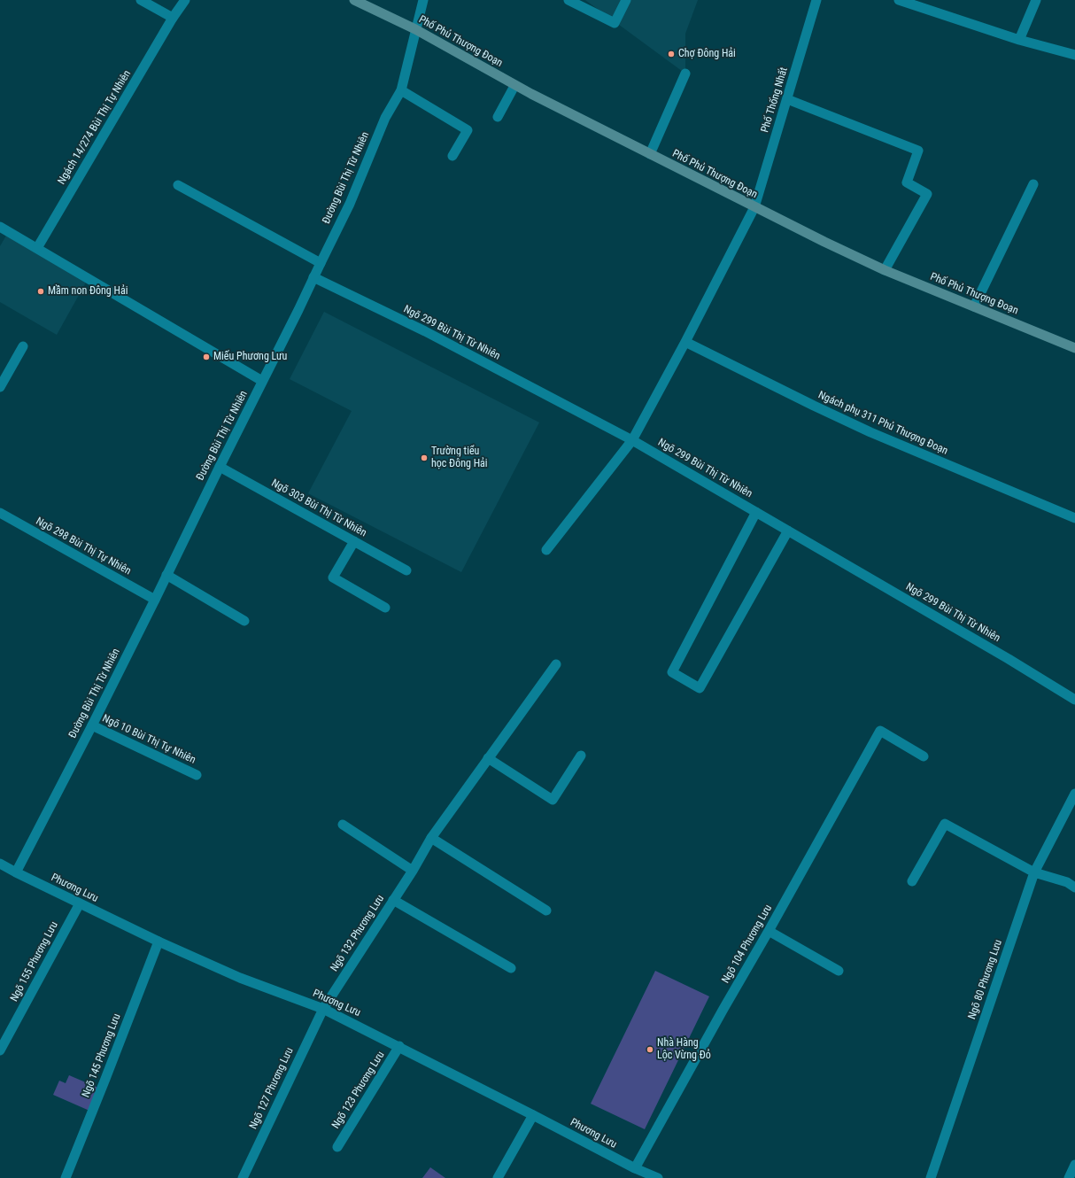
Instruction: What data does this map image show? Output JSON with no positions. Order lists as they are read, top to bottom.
{
  "streets": {
    "main road": ["Phố Phủ Thượng Đoạn"],
    "street": [
      "Phố Thống Nhất",
      "Ngách 14/274 Bùi Thị Tự Nhiên",
      "Đường Bùi Thị Từ Nhiên",
      "Ngõ 299 Bùi Thị Từ Nhiên",
      "Ngách phụ 311 Phủ Thượng Đoạn",
      "Ngõ 303 Bùi Thị Từ Nhiên",
      "Ngõ 298 Bùi Thị Tự Nhiên",
      "Ngõ 10 Bùi Thị Tự Nhiên",
      "Phương Lưu",
      "Ngõ 132 Phương Lưu",
      "Ngõ 104 Phương Lưu",
      "Ngõ 155 Phương Lưu",
      "Ngõ 80 Phương Lưu",
      "Ngõ 145 Phương Lưu",
      "Ngõ 127 Phương Lưu",
      "Ngõ 123 Phương Lưu"
    ]
  },
  "crossings": [
    ["Phố Phủ Thượng Đoạn", "Phố Thống Nhất"],
    ["Phố Phủ Thượng Đoạn", "Đường Bùi Thị Từ Nhiên"],
    ["Phố Thống Nhất", "Ngõ 299 Bùi Thị Từ Nhiên"],
    ["Phố Thống Nhất", "Ngách phụ 311 Phủ Thượng Đoạn"],
    ["Đường Bùi Thị Từ Nhiên", "Ngõ 299 Bùi Thị Từ Nhiên"],
    ["Đường Bùi Thị Từ Nhiên", "Ngõ 303 Bùi Thị Từ Nhiên"],
    ["Đường Bùi Thị Từ Nhiên", "Ngõ 298 Bùi Thị Tự Nhiên"],
    ["Đường Bùi Thị Từ Nhiên", "Ngõ 10 Bùi Thị Tự Nhiên"],
    ["Đường Bùi Thị Từ Nhiên", "Phương Lưu"],
    ["Phương Lưu", "Ngõ 132 Phương Lưu"],
    ["Phương Lưu", "Ngõ 104 Phương Lưu"],
    ["Phương Lưu", "Ngõ 155 Phương Lưu"],
    ["Phương Lưu", "Ngõ 145 Phương Lưu"],
    ["Phương Lưu", "Ngõ 127 Phương Lưu"],
    ["Phương Lưu", "Ngõ 123 Phương Lưu"],
    ["Ngõ 132 Phương Lưu", "Ngõ 127 Phương Lưu"]
  ],
  "places": [
    "Chợ Đông Hải",
    "Mầm non Đông Hải",
    "Miếu Phương Lưu",
    "Trường tiểu học Đông Hải",
    "Nhà Hàng Lộc Vừng Đỏ"
  ]
}
